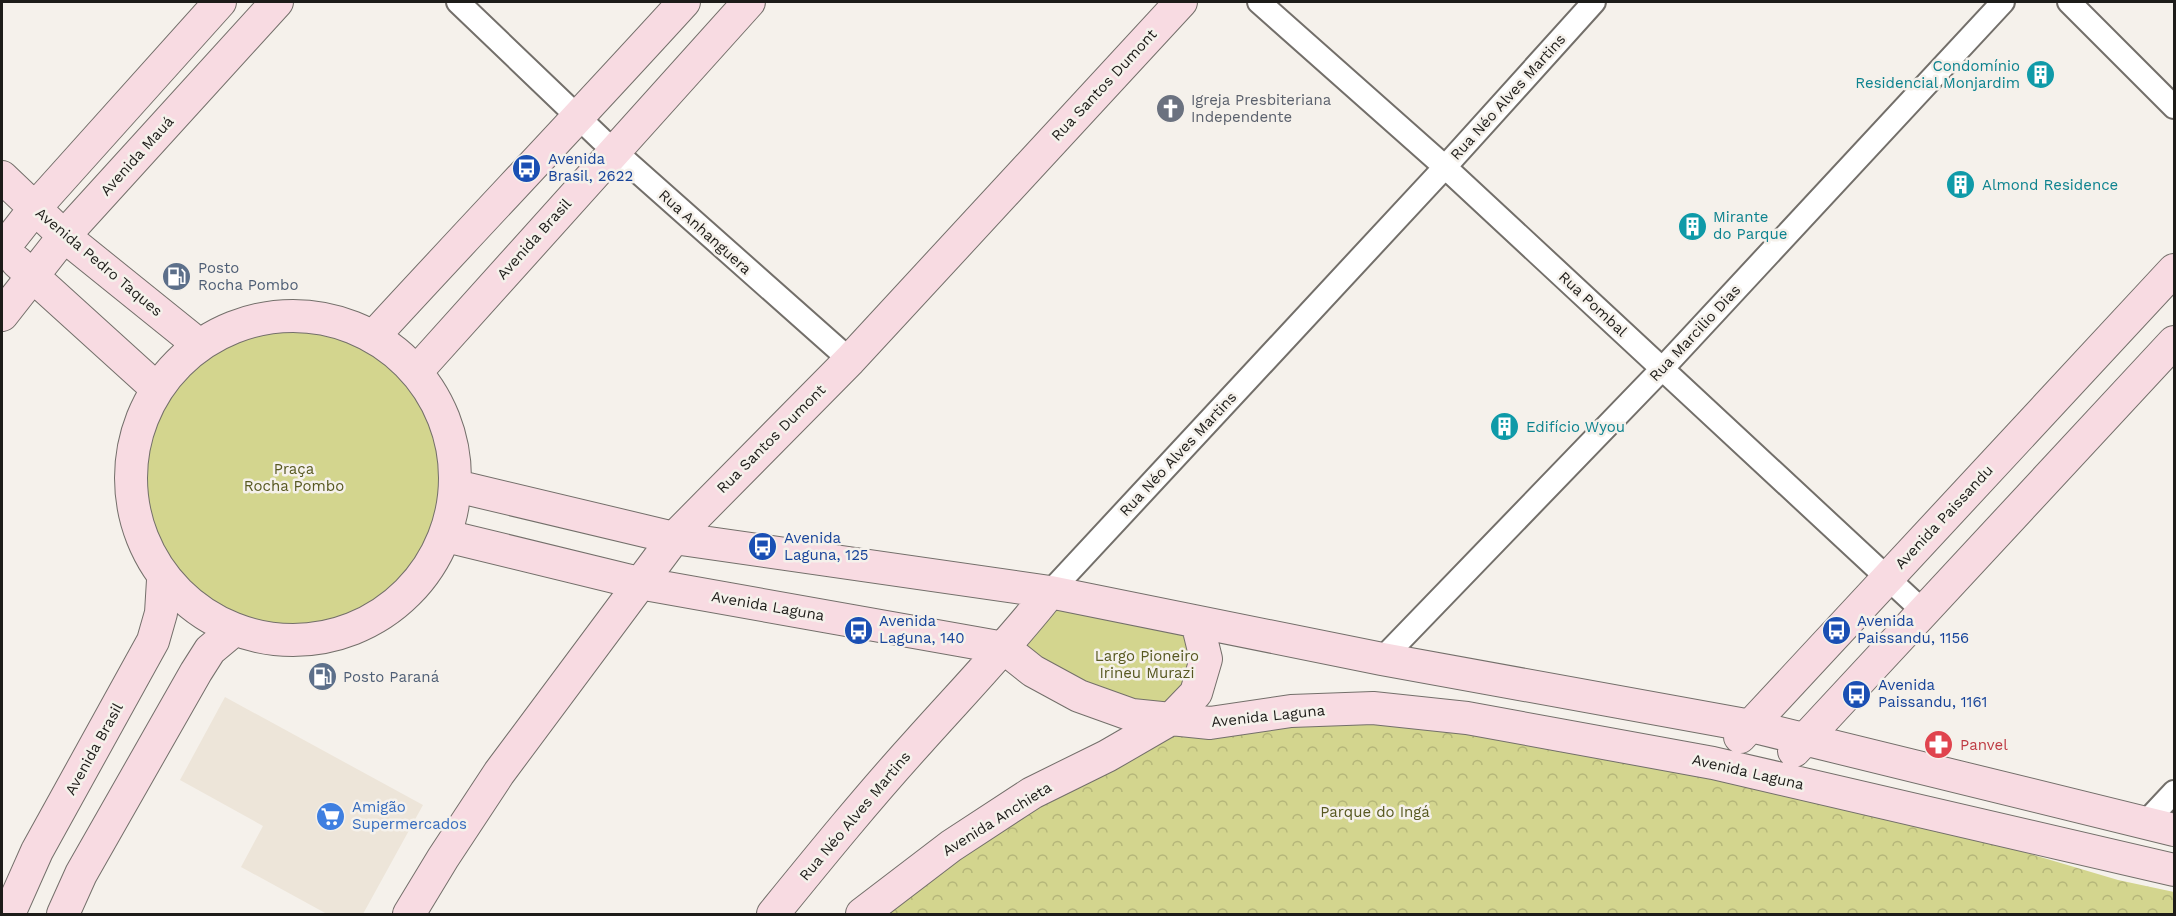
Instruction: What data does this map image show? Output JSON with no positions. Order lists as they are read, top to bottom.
{
  "streets": {
    "main road": [
      "Rua Santos Dumont",
      "Rua Néo Alves Martins",
      "Avenida Mauá",
      "Avenida Brasil",
      "Avenida Pedro Taques",
      "Avenida Paissandu",
      "Avenida Laguna",
      "Avenida Anchieta"
    ],
    "street": ["Rua Anhanguera", "Rua Pombal", "Rua Marcilio Dias"]
  },
  "crossings": [
    ["Rua Santos Dumont", "Rua Anhanguera"],
    ["Rua Santos Dumont", "Avenida Laguna"],
    ["Rua Néo Alves Martins", "Rua Pombal"],
    ["Rua Néo Alves Martins", "Avenida Laguna"],
    ["Avenida Mauá", "Avenida Pedro Taques"],
    ["Rua Anhanguera", "Avenida Brasil"],
    ["Rua Pombal", "Rua Marcilio Dias"],
    ["Rua Pombal", "Avenida Paissandu"],
    ["Avenida Paissandu", "Avenida Laguna"],
    ["Avenida Laguna", "Avenida Anchieta"]
  ],
  "parks": ["Praça Rocha Pombo", "Largo Pioneiro Irineu Murazi", "Parque do Ingá"],
  "places": {
    "building": [
      "Condomínio Residencial Monjardim",
      "Almond Residence",
      "Mirante do Parque",
      "Edifício Wyou"
    ],
    "church": ["Igreja Presbiteriana Independente"],
    "bus stop": [
      "Avenida Brasil, 2622",
      "Avenida Laguna, 125",
      "Avenida Laguna, 140",
      "Avenida Paissandu, 1156",
      "Avenida Paissandu, 1161"
    ],
    "fuel station": ["Posto Rocha Pombo", "Posto Paraná"],
    "pharmacy": ["Panvel"],
    "supermarket": ["Amigão Supermercados"]
  }
}
